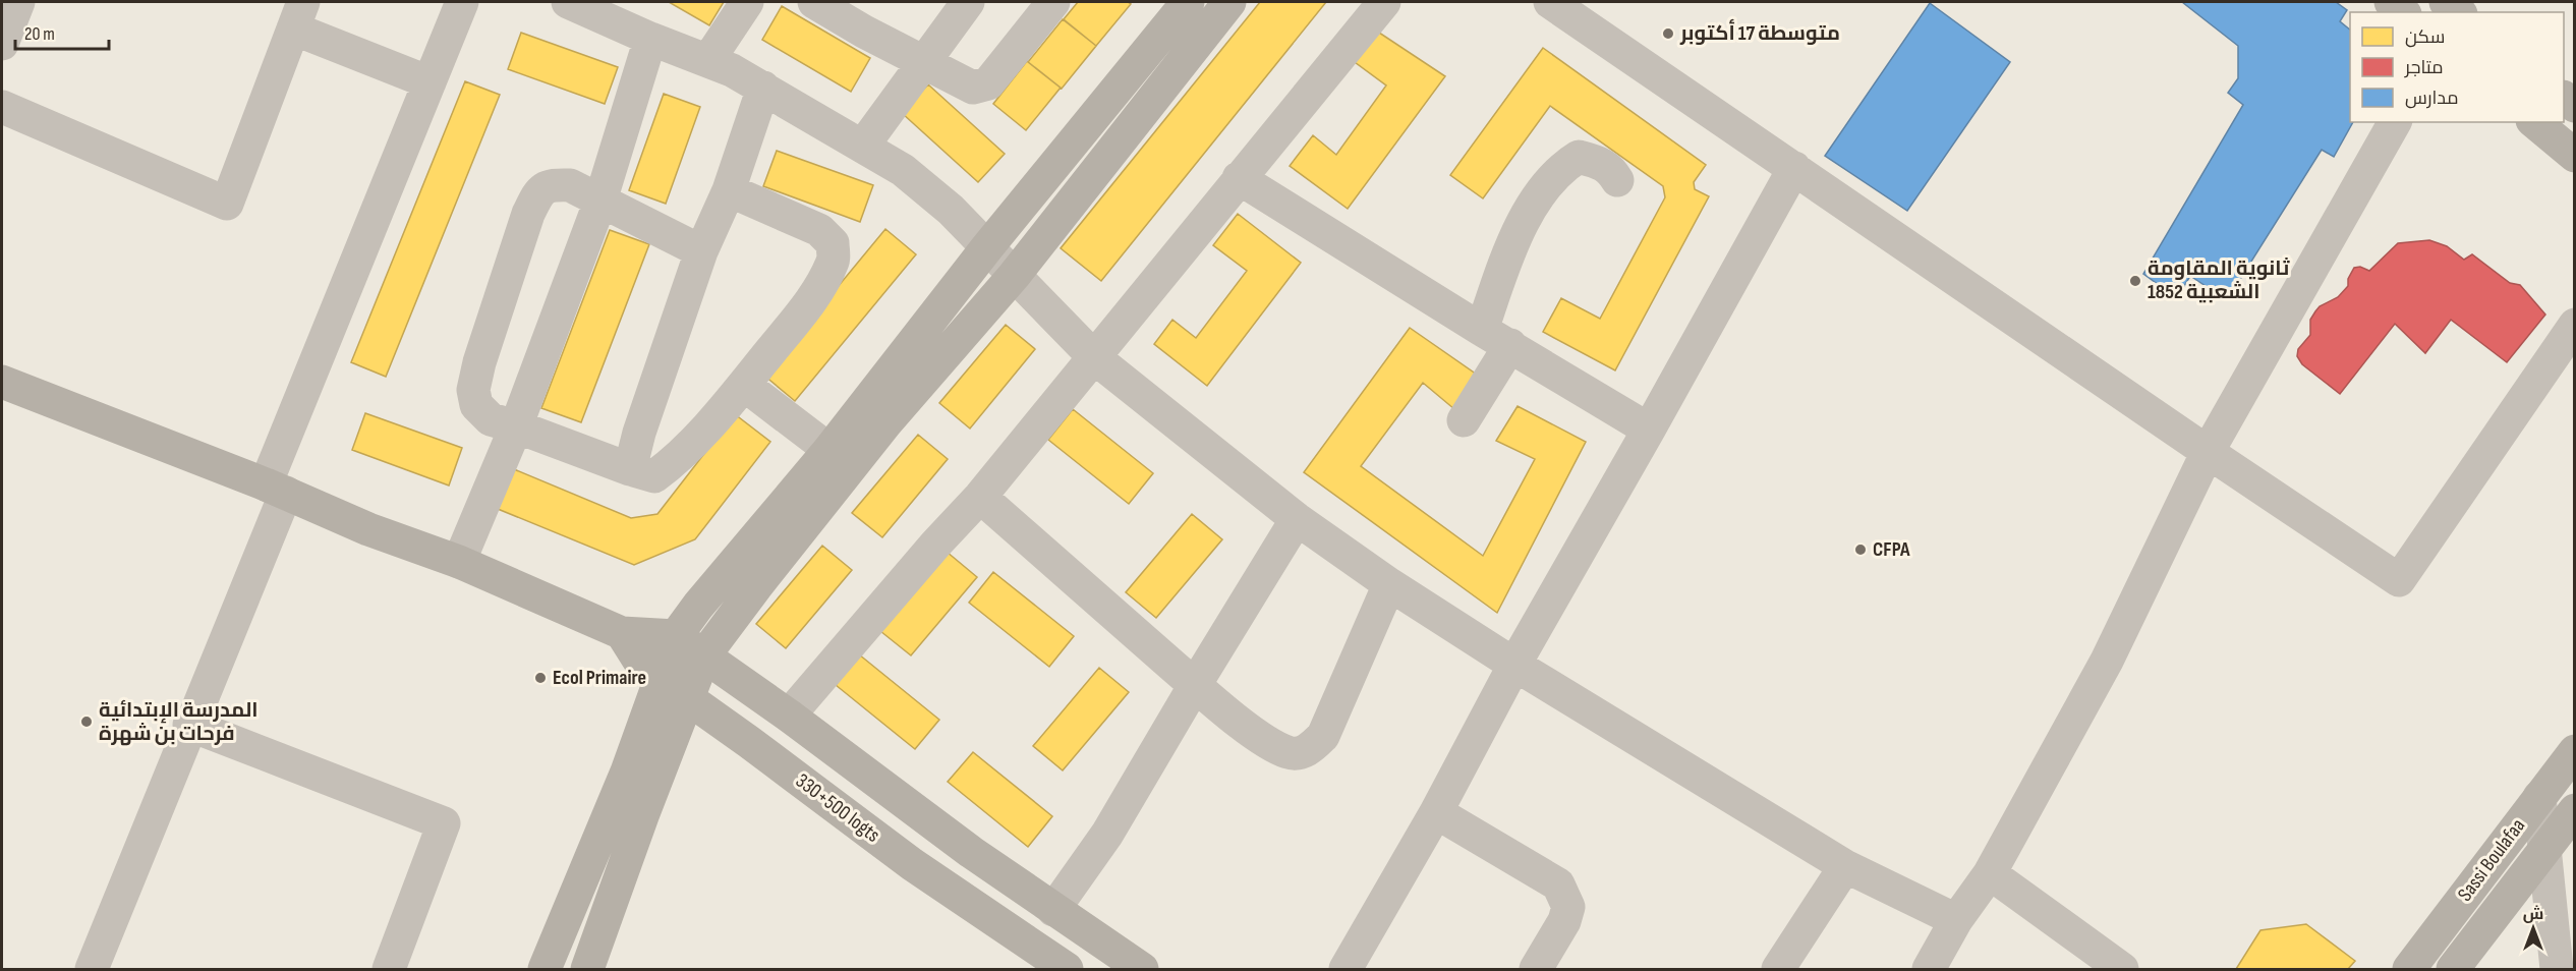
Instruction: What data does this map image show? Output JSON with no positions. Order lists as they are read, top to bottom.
{
  "streets": {
    "street": ["330+500 logts", "Sassi Boulafaa"]
  },
  "places": [
    "متوسطة 17 أكتوبر",
    "ثانوية المقاومة الشعبية 1852",
    "CFPA",
    "Ecol Primaire",
    "المدرسة الإبتدائية فرحات بن شهرة"
  ],
  "legend": ["سكن", "متاجر", "مدارس"],
  "scale_bar": "20 m",
  "north": "top"
}
